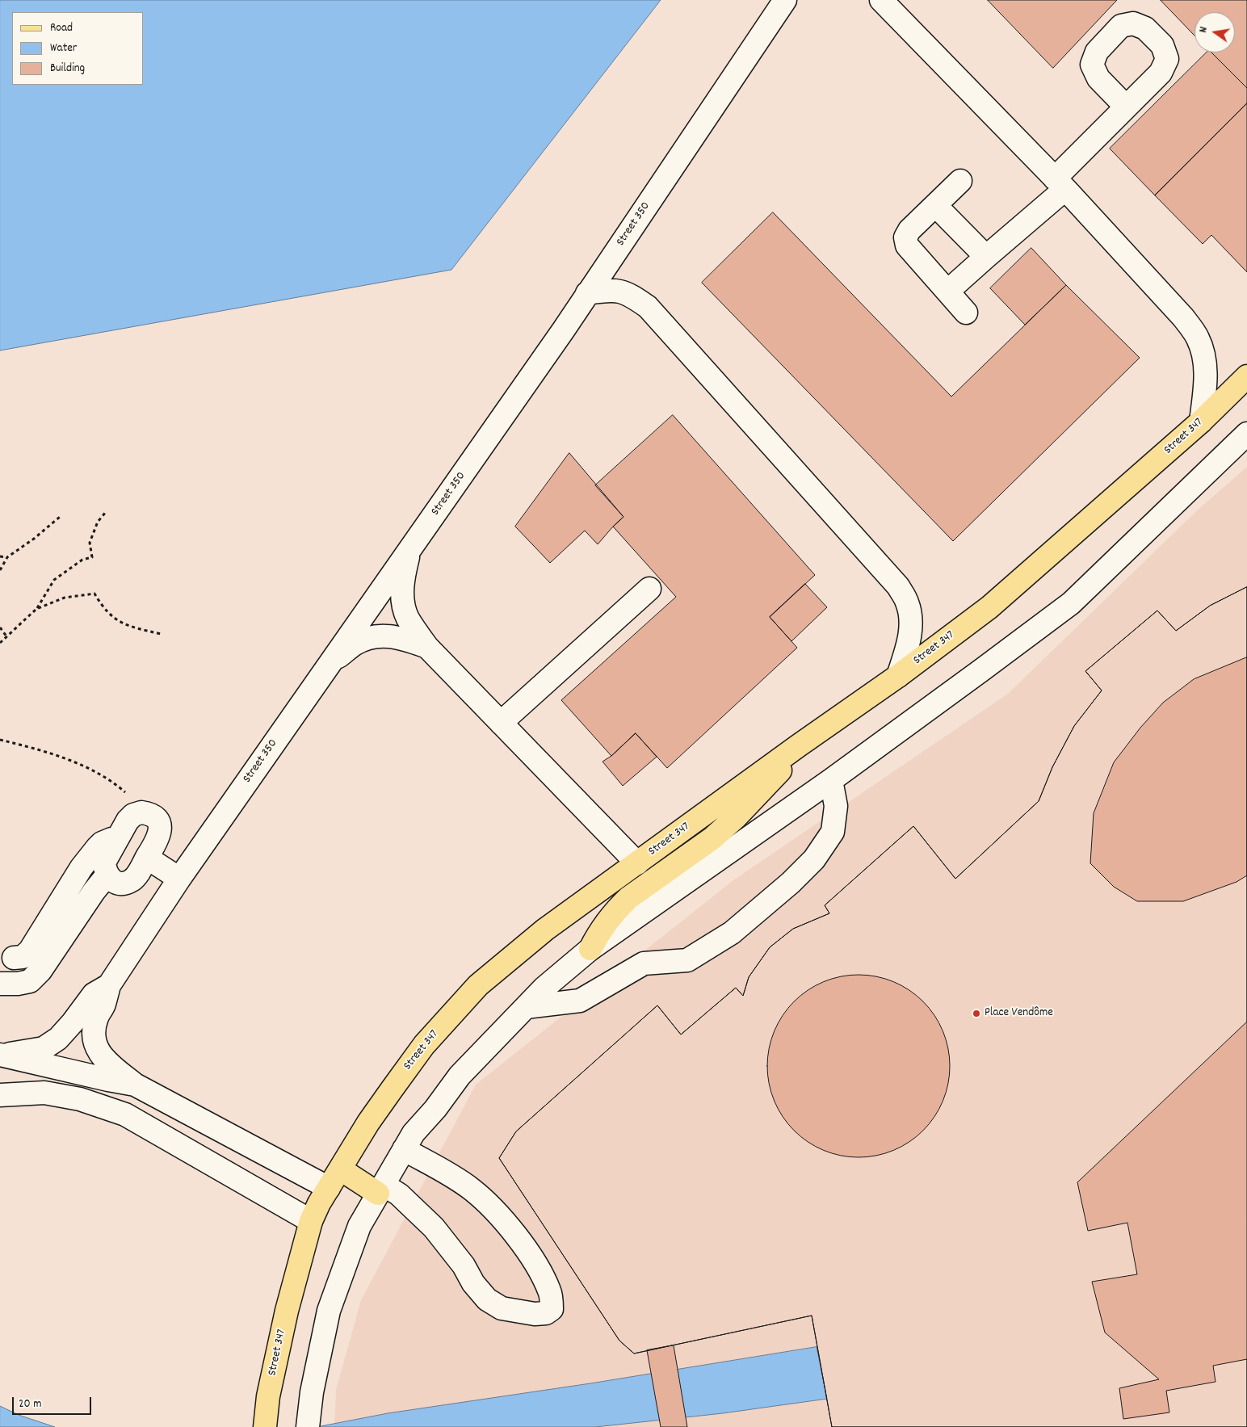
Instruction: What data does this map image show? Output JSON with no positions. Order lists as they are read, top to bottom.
{
  "streets": {
    "main road": ["Street 347"],
    "street": ["Street 350"]
  },
  "places": ["Place Vendôme"],
  "legend": ["Road", "Water", "Building"],
  "scale_bar": "20 m",
  "north": "left"
}
